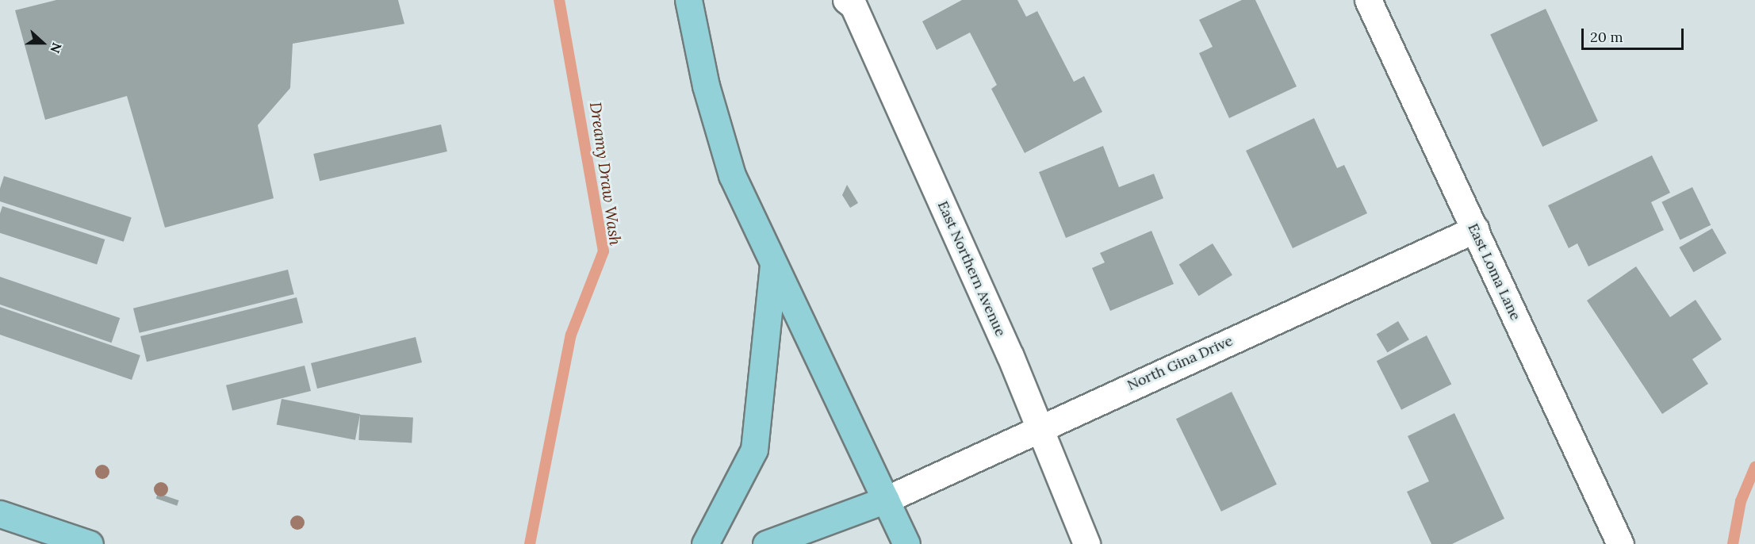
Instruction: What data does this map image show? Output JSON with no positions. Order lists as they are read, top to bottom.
{
  "streets": {
    "street": ["East Northern Avenue", "East Loma Lane", "North Gina Drive"]
  },
  "crossings": [
    ["East Northern Avenue", "North Gina Drive"],
    ["East Loma Lane", "North Gina Drive"]
  ],
  "water": ["Dreamy Draw Wash"],
  "scale_bar": "20 m",
  "north": "right"
}
